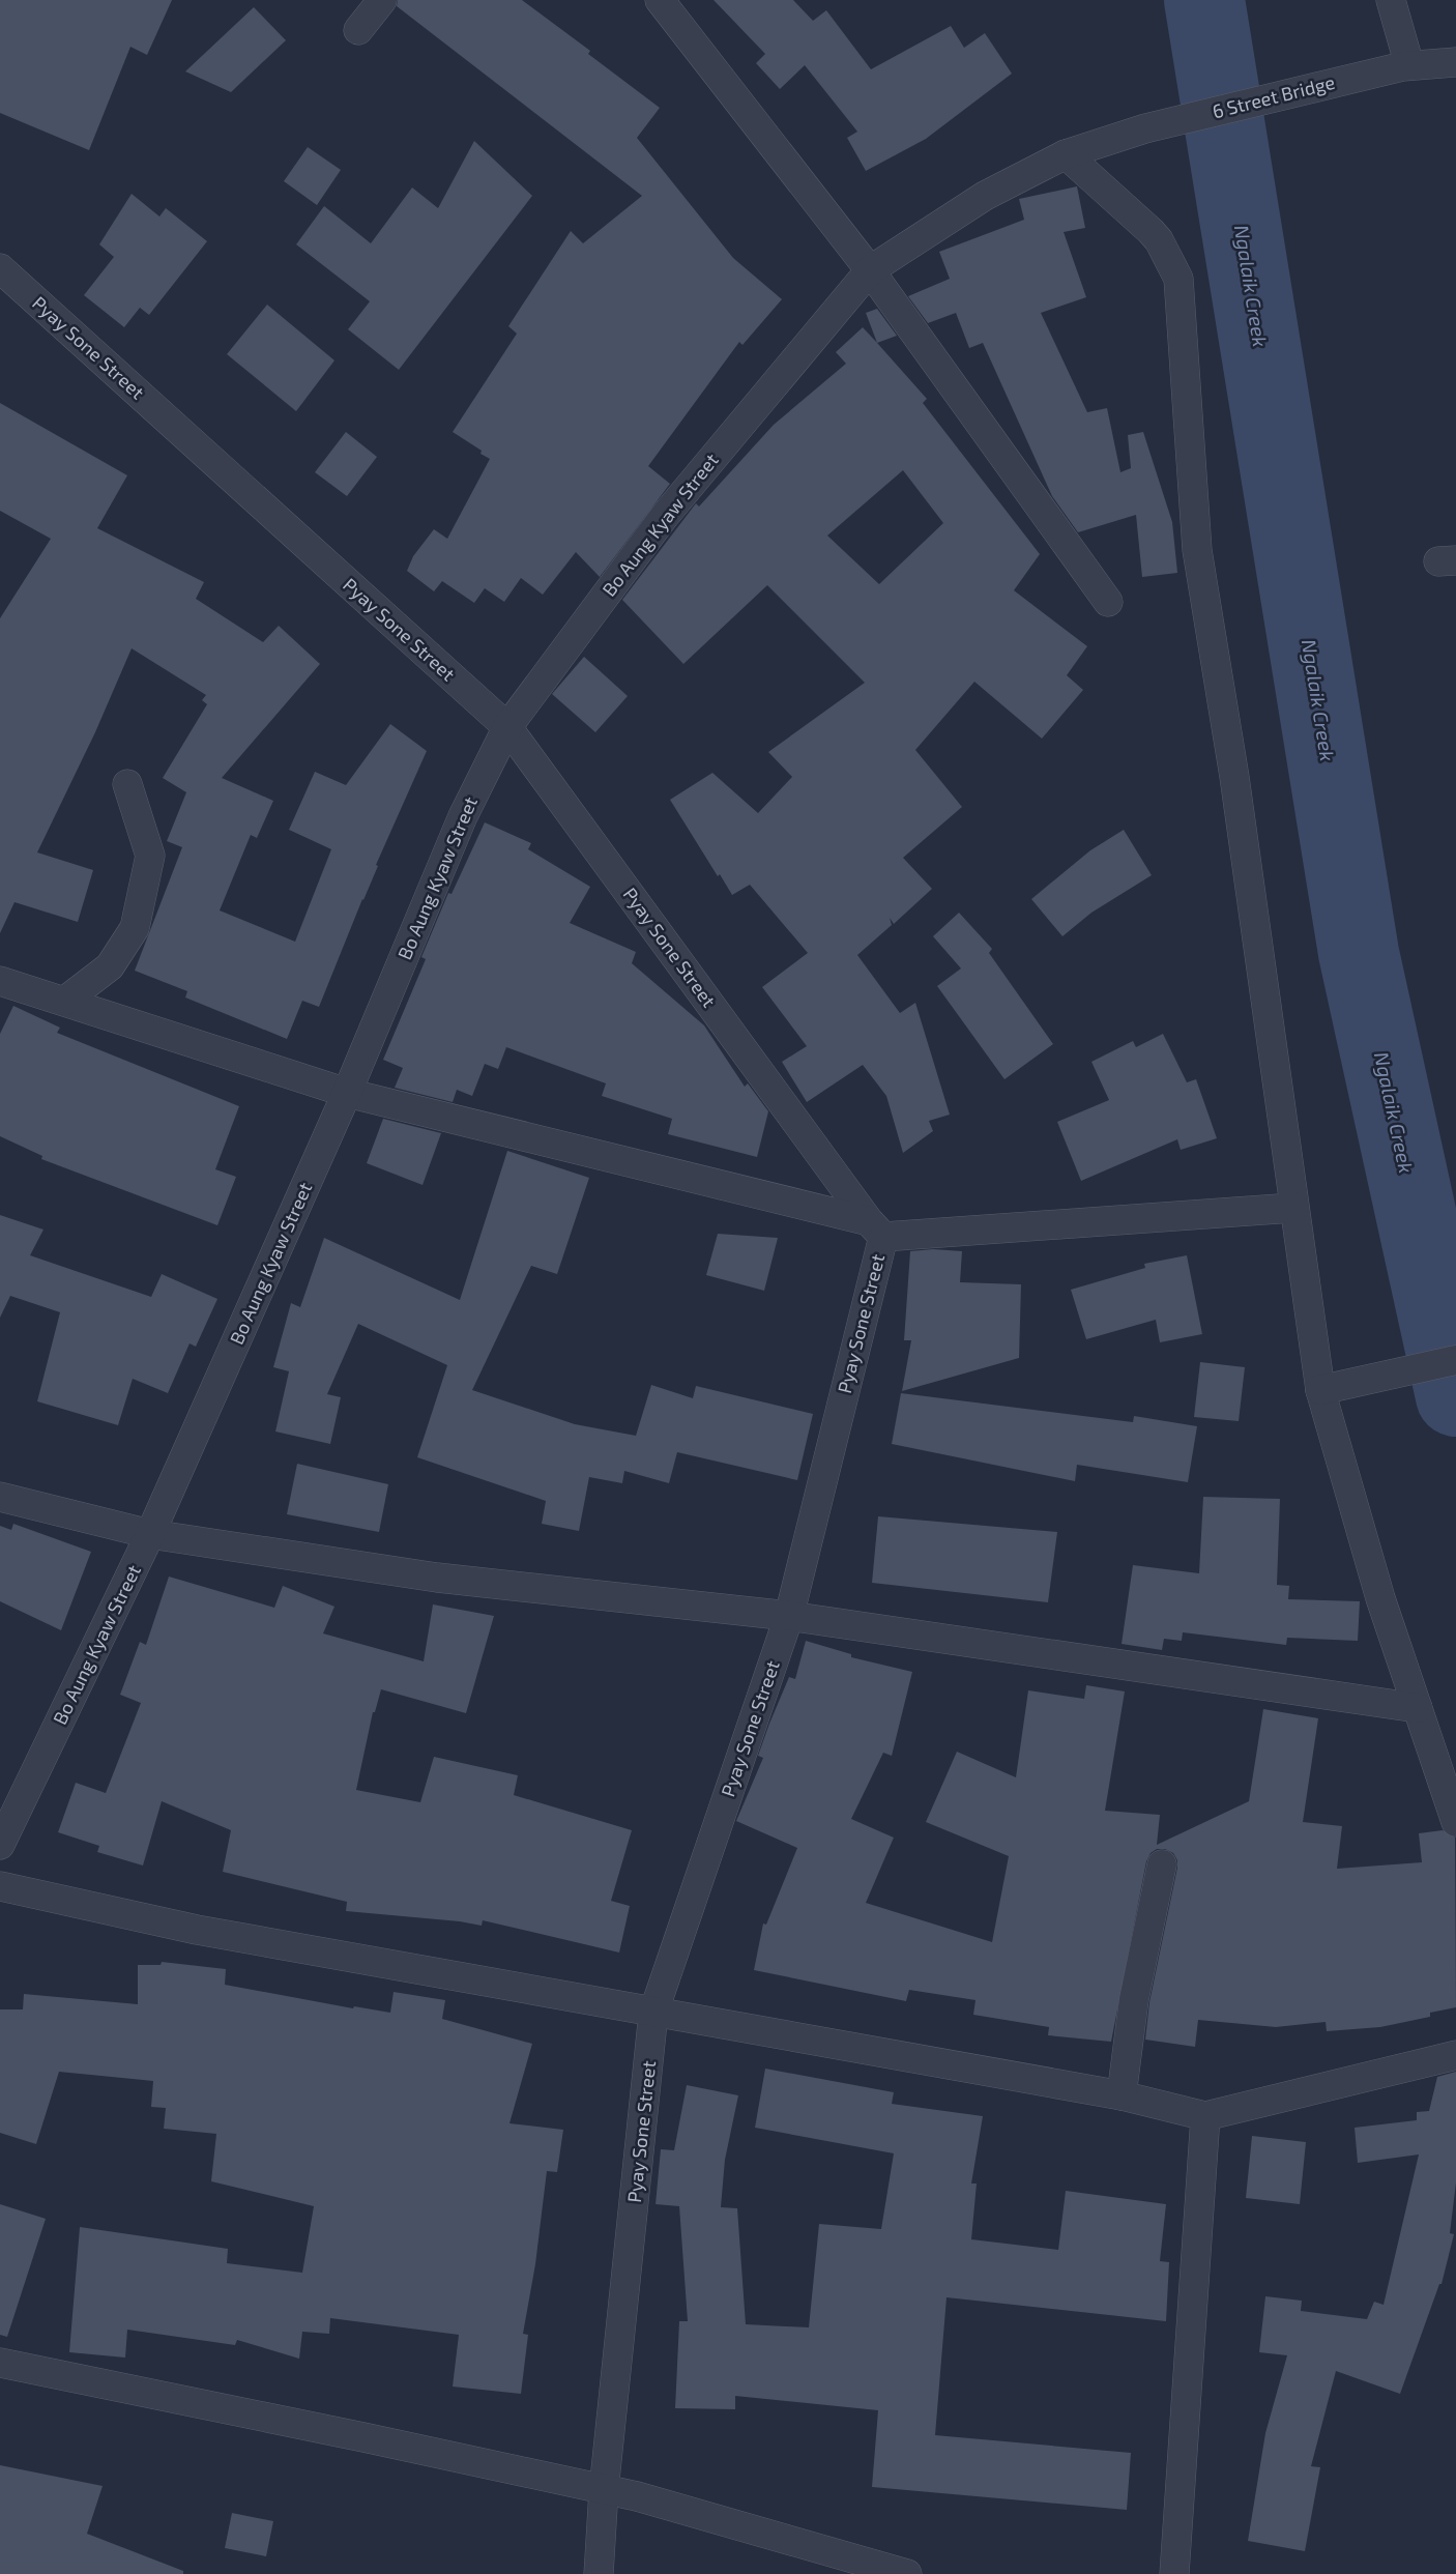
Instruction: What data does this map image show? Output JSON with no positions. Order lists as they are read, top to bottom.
{
  "streets": {
    "street": ["6 Street Bridge", "Pyay Sone Street", "Bo Aung Kyaw Street"]
  },
  "crossings": [
    ["6 Street Bridge", "Bo Aung Kyaw Street"],
    ["Pyay Sone Street", "Bo Aung Kyaw Street"]
  ],
  "water": ["Ngalaik Creek"]
}
